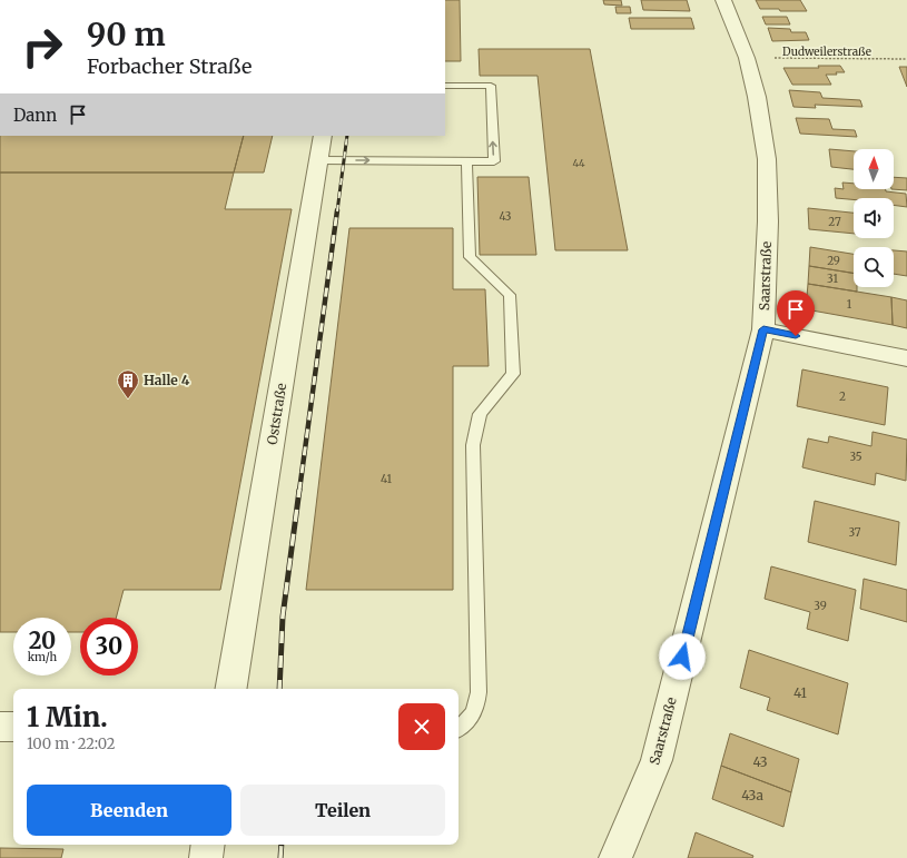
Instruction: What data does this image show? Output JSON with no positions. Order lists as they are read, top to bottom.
{
  "streets": {
    "street": ["Saarstraße", "Oststraße"],
    "path": ["Dudweilerstraße"]
  },
  "crossings": [
    ["Dudweilerstraße", "Saarstraße"]
  ],
  "places": {
    "building": ["Halle 4"]
  },
  "house_numbers": [
    "44",
    "43",
    "27",
    "29",
    "31",
    "1",
    "2",
    "35",
    "41",
    "37",
    "39",
    "41",
    "43",
    "43a"
  ],
  "north": "top",
  "page": {
    "turn": ["90 m", "Forbacher Straße"],
    "then": "Dann",
    "speed": "20 km/h",
    "limit": "30",
    "heading": ["1 Min.", "100 m · 22:02"],
    "buttons": ["Beenden", "Teilen"]
  }
}
